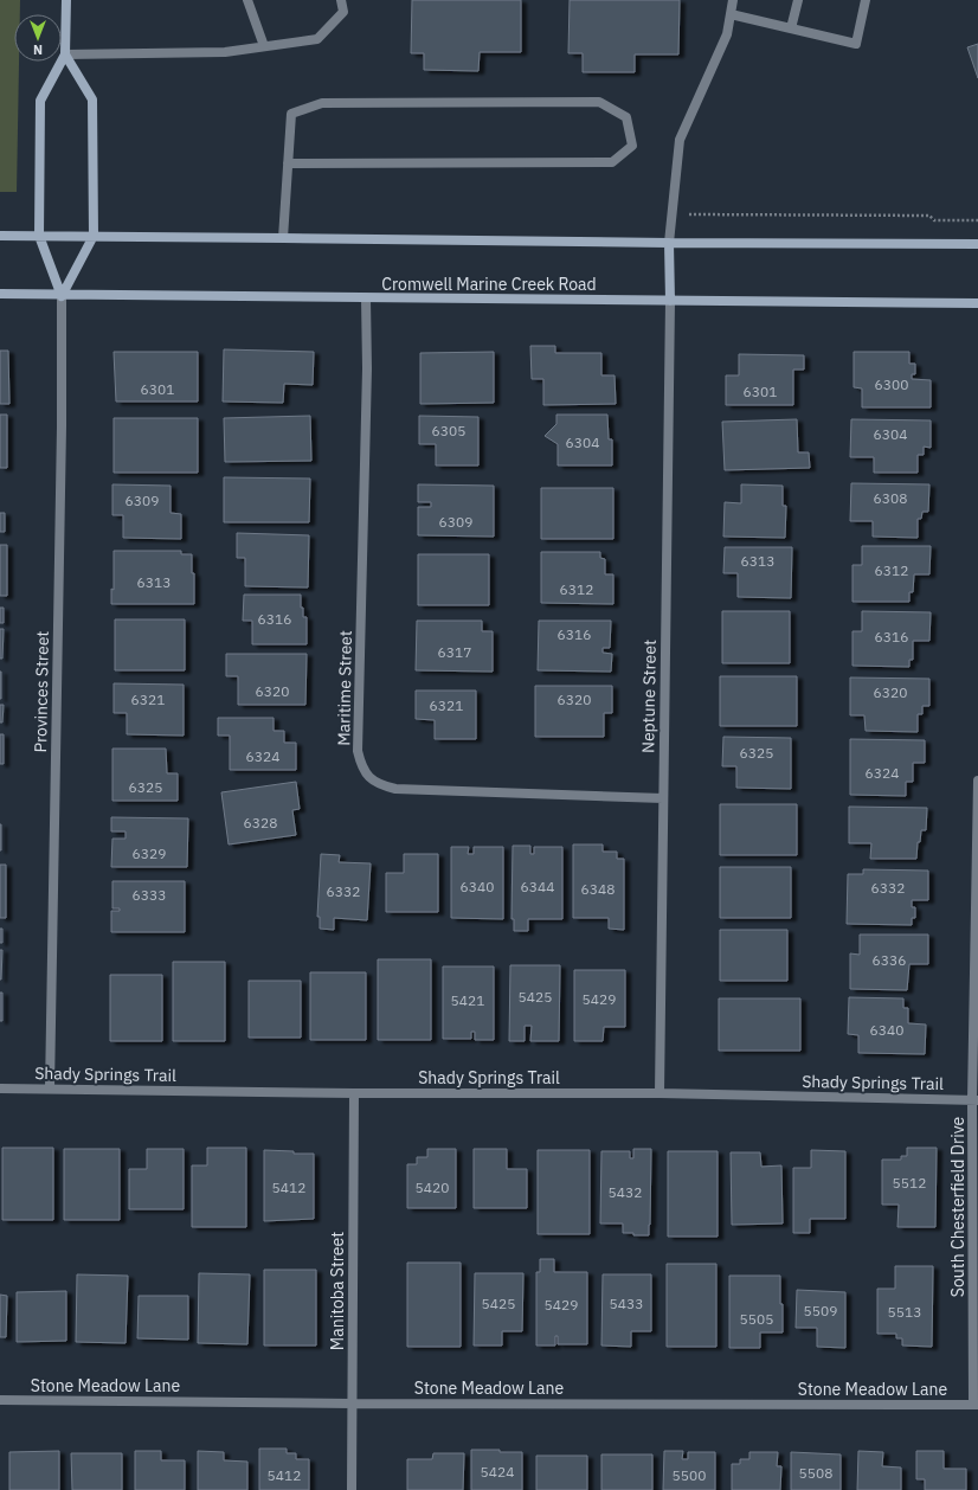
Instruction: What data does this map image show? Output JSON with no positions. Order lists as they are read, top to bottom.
{
  "streets": {
    "main road": ["Cromwell Marine Creek Road"],
    "street": [
      "Maritime Street",
      "Provinces Street",
      "Neptune Street",
      "Shady Springs Trail",
      "South Chesterfield Drive",
      "Manitoba Street",
      "Stone Meadow Lane"
    ]
  },
  "crossings": [
    ["Cromwell Marine Creek Road", "Maritime Street"],
    ["Cromwell Marine Creek Road", "Provinces Street"],
    ["Cromwell Marine Creek Road", "Neptune Street"],
    ["Maritime Street", "Neptune Street"],
    ["Provinces Street", "Shady Springs Trail"],
    ["Neptune Street", "Shady Springs Trail"],
    ["Shady Springs Trail", "South Chesterfield Drive"],
    ["Shady Springs Trail", "Manitoba Street"],
    ["South Chesterfield Drive", "Stone Meadow Lane"],
    ["Manitoba Street", "Stone Meadow Lane"]
  ],
  "house_numbers": [
    "6300",
    "6301",
    "6301",
    "6305",
    "6304",
    "6304",
    "6308",
    "6309",
    "6309",
    "6313",
    "6312",
    "6313",
    "6312",
    "6316",
    "6316",
    "6316",
    "6317",
    "6320",
    "6320",
    "6321",
    "6320",
    "6321",
    "6325",
    "6324",
    "6324",
    "6325",
    "6328",
    "6329",
    "6340",
    "6344",
    "6332",
    "6348",
    "6332",
    "6333",
    "6336",
    "5425",
    "5429",
    "5421",
    "6340",
    "5512",
    "5412",
    "5420",
    "5432",
    "5425",
    "5433",
    "5429",
    "5509",
    "5513",
    "5505",
    "5424",
    "5508",
    "5412",
    "5500"
  ],
  "north": "bottom"
}
